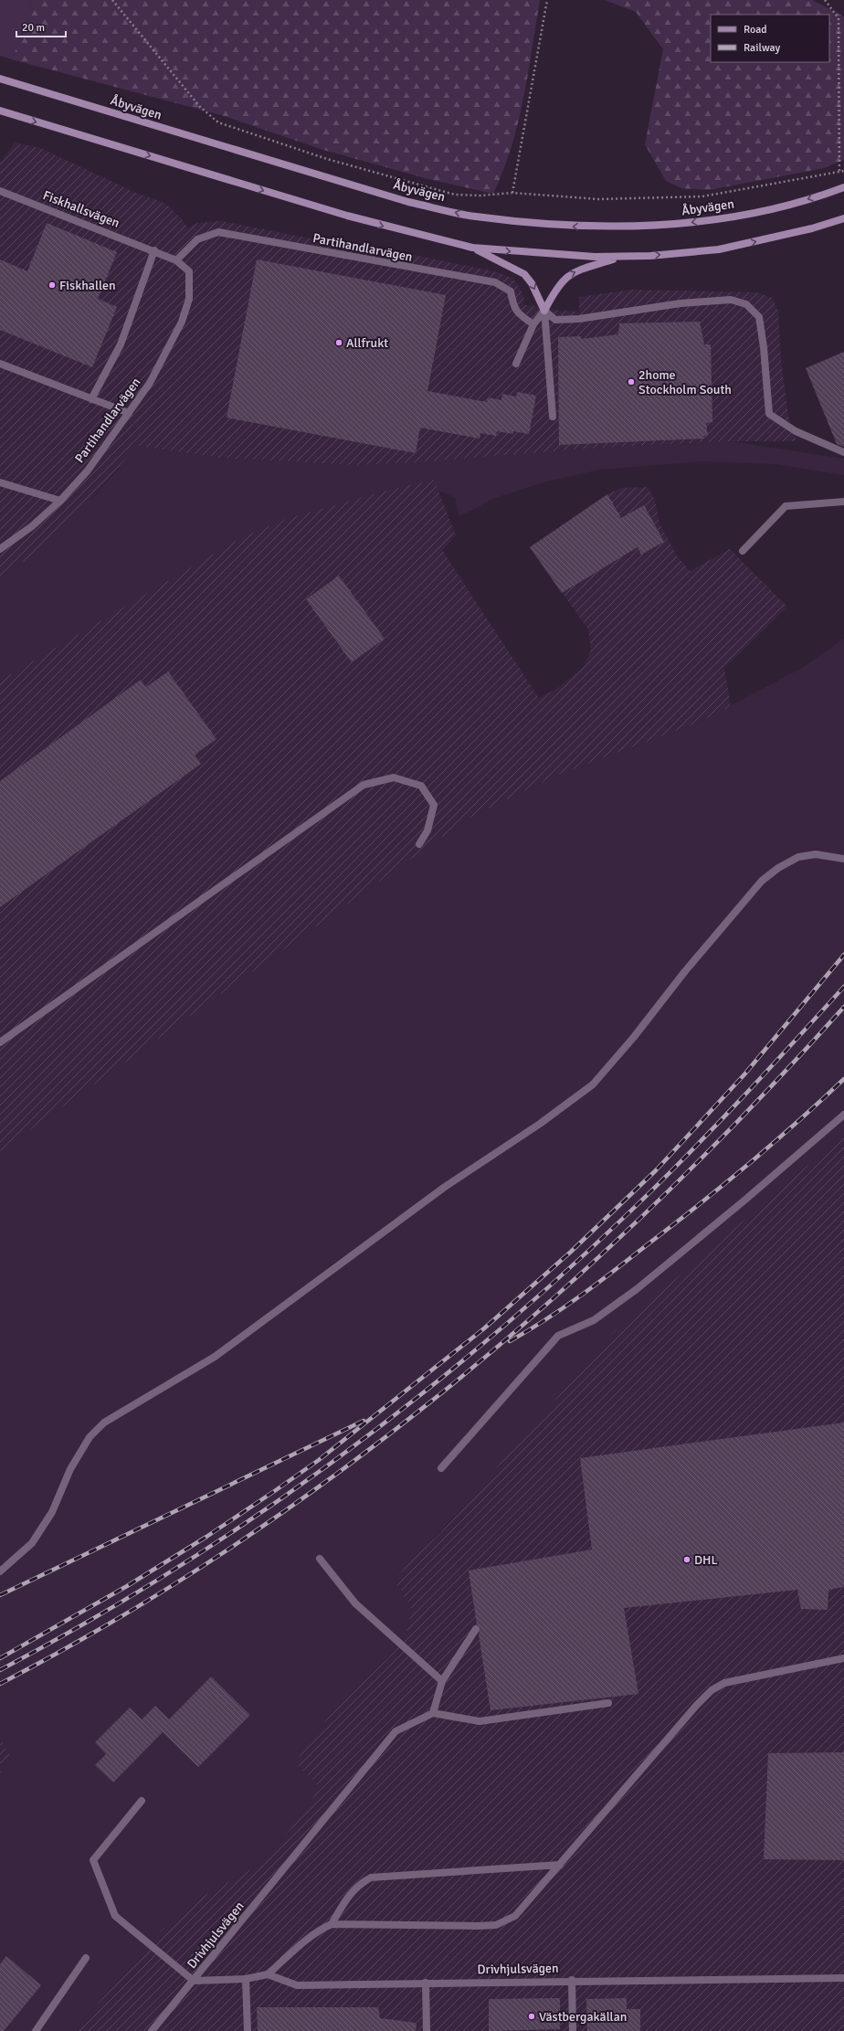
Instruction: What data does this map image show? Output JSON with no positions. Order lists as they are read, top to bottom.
{
  "streets": {
    "street": [
      "Åbyvägen",
      "Fiskhallsvägen",
      "Partihandlarvägen",
      "Drivhjulsvägen"
    ]
  },
  "crossings": [
    ["Fiskhallsvägen", "Partihandlarvägen"]
  ],
  "places": [
    "Fiskhallen",
    "Allfrukt",
    "2home Stockholm South",
    "DHL",
    "Västbergakällan"
  ],
  "legend": ["Road", "Railway"],
  "scale_bar": "20 m"
}
